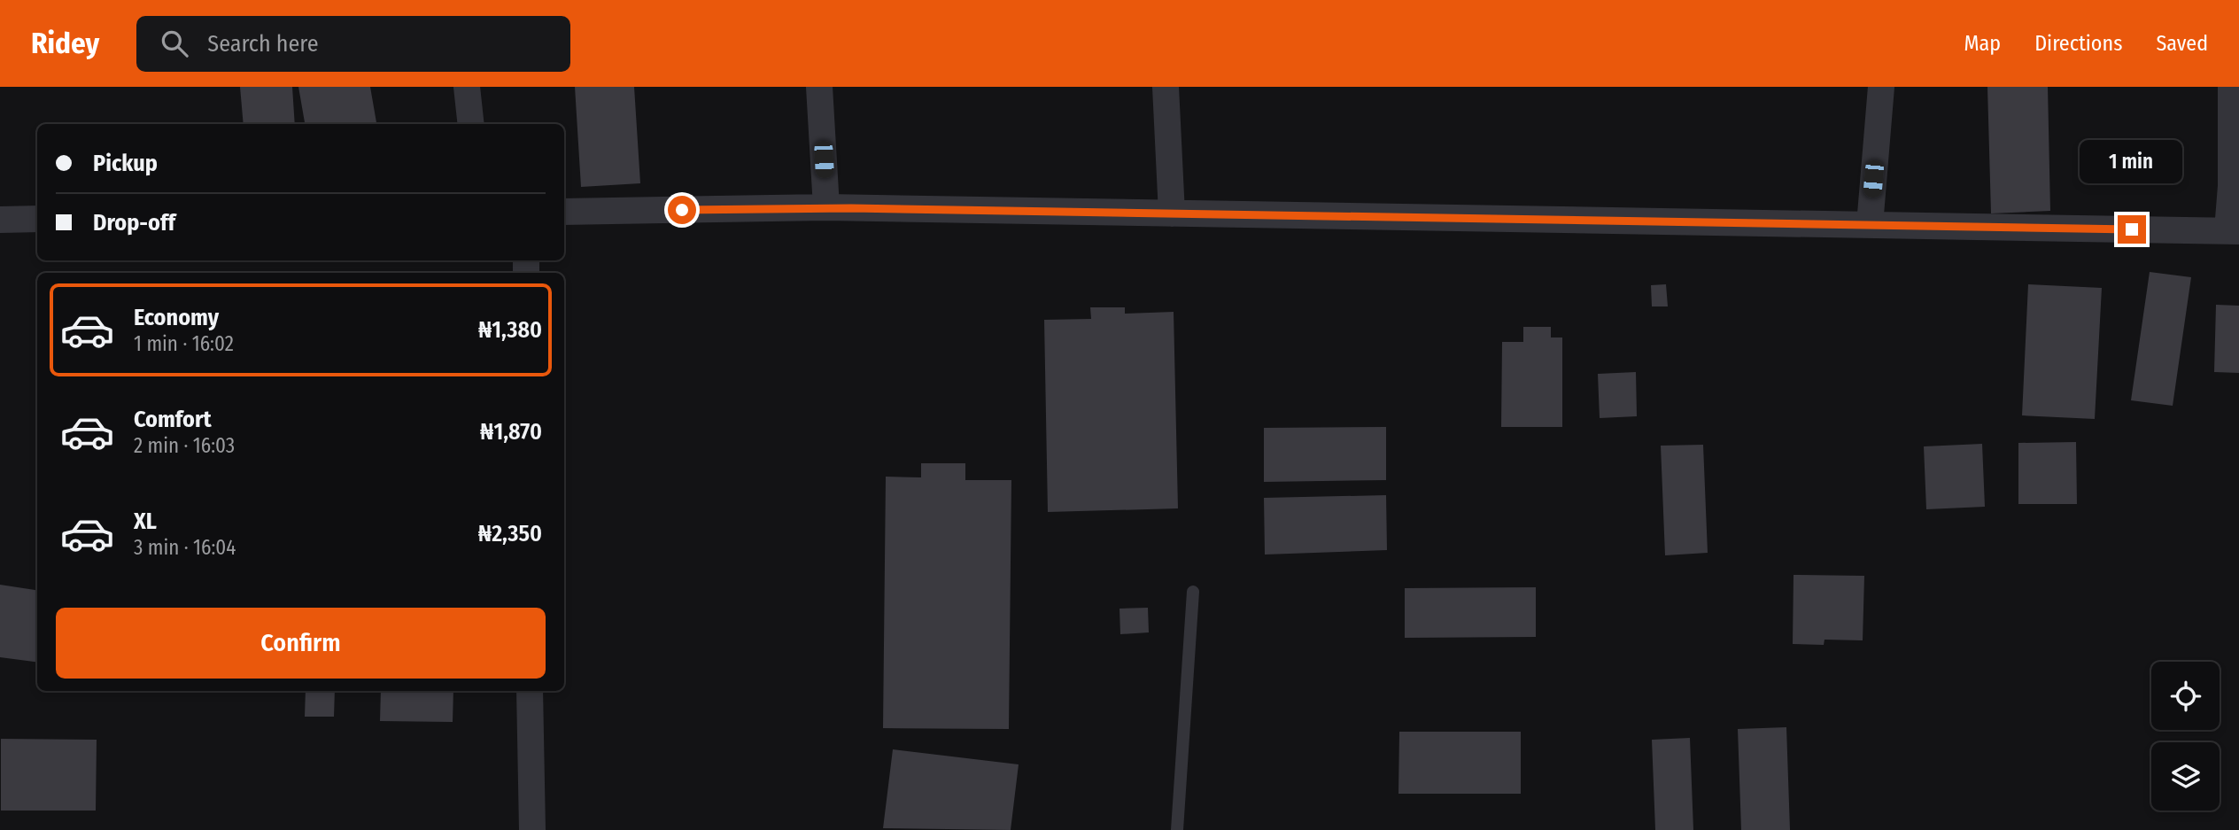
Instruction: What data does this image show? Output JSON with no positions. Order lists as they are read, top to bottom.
{
  "page": {
    "header": "Ridey",
    "search": "Search here",
    "nav": ["Map", "Directions", "Saved"],
    "banner": ["Pickup", "Drop-off"],
    "bubble": "1 min",
    "list": [
      {
        "name": "Economy",
        "note": "1 min · 16:02",
        "value": "₦1,380"
      },
      {
        "name": "Comfort",
        "note": "2 min · 16:03",
        "value": "₦1,870"
      },
      {
        "name": "XL",
        "note": "3 min · 16:04",
        "value": "₦2,350"
      }
    ],
    "buttons": "Confirm"
  }
}
